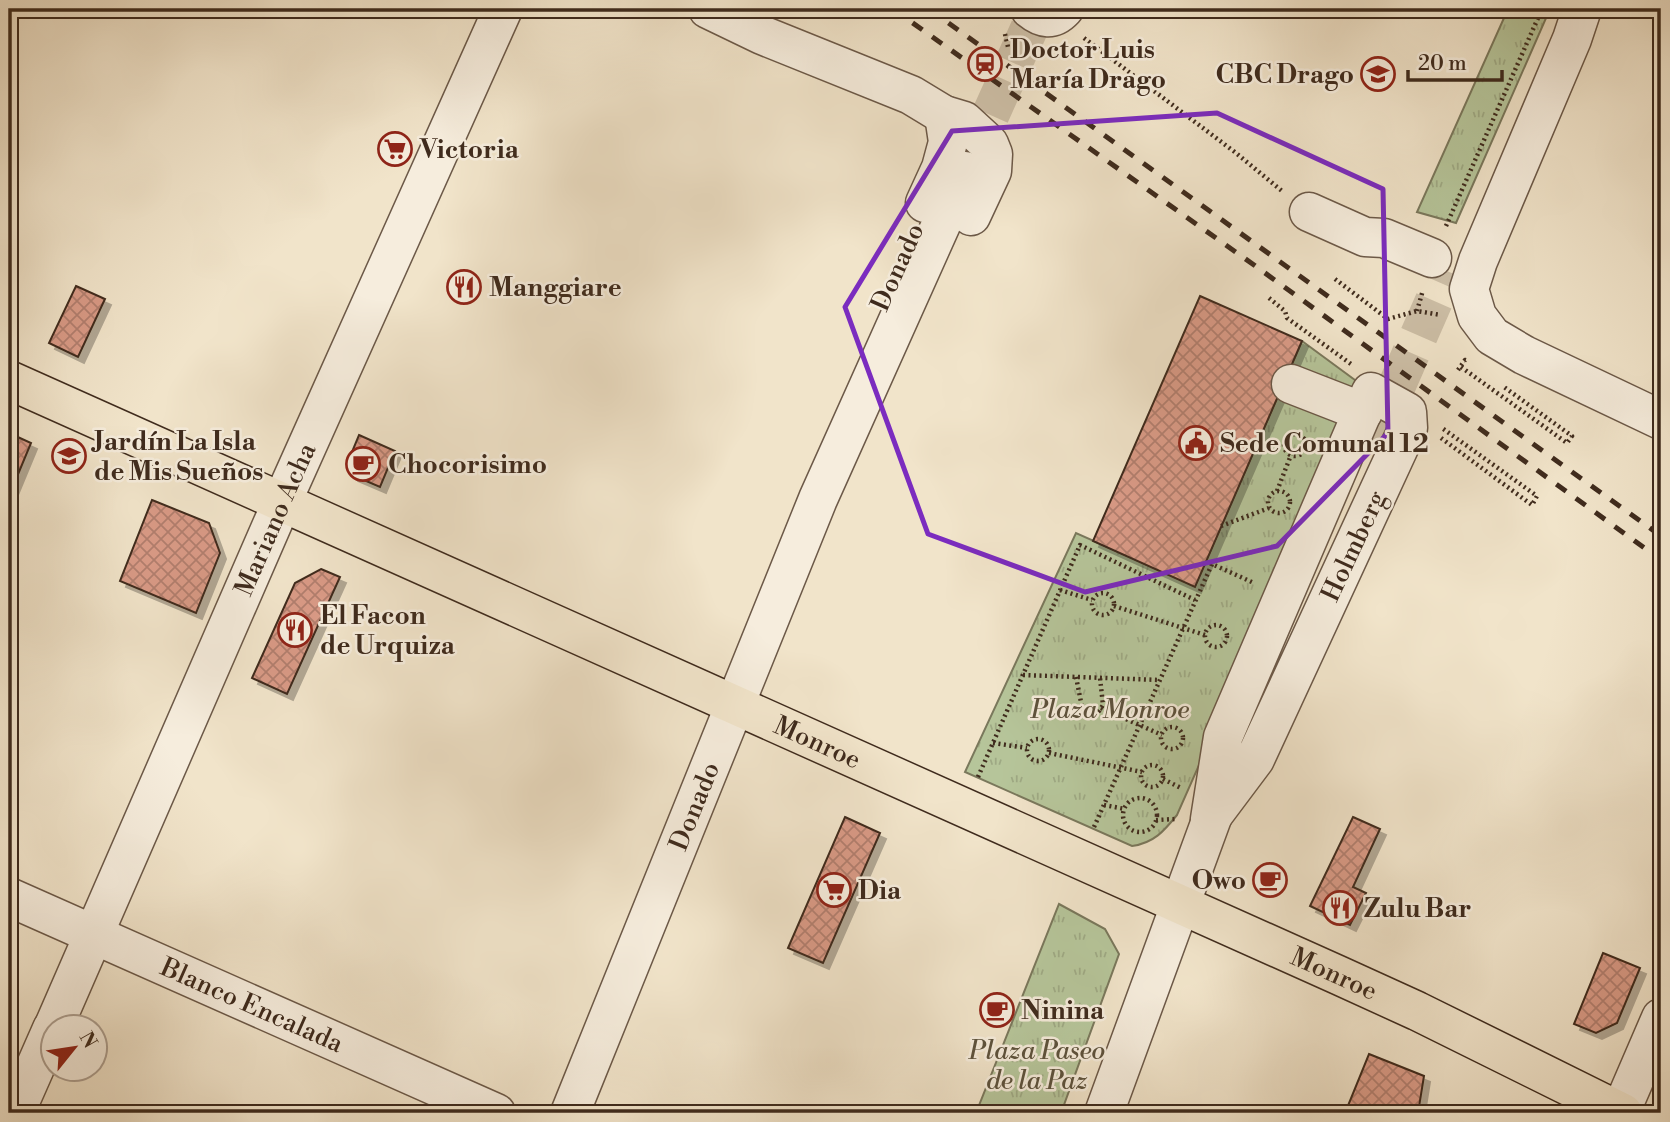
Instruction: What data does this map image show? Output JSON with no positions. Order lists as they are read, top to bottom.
{
  "streets": {
    "main road": ["Monroe"],
    "street": [
      "Donado",
      "Mariano Acha",
      "Holmberg",
      "Blanco Encalada"
    ]
  },
  "crossings": [
    ["Donado", "Monroe"],
    ["Mariano Acha", "Monroe"],
    ["Mariano Acha", "Blanco Encalada"],
    ["Holmberg", "Monroe"]
  ],
  "parks": ["Plaza Monroe", "Plaza Paseo de la Paz"],
  "places": {
    "station": ["Doctor Luis María Drago"],
    "school or university": ["CBC Drago", "Jardín La Isla de Mis Sueños"],
    "supermarket": ["Victoria", "Dia"],
    "restaurant": ["Manggiare", "El Facon de Urquiza", "Zulu Bar"],
    "public building": ["Sede Comunal 12"],
    "cafe": ["Chocorisimo", "Owo", "Ninina"]
  },
  "scale_bar": "20 m",
  "north": "top right"
}
